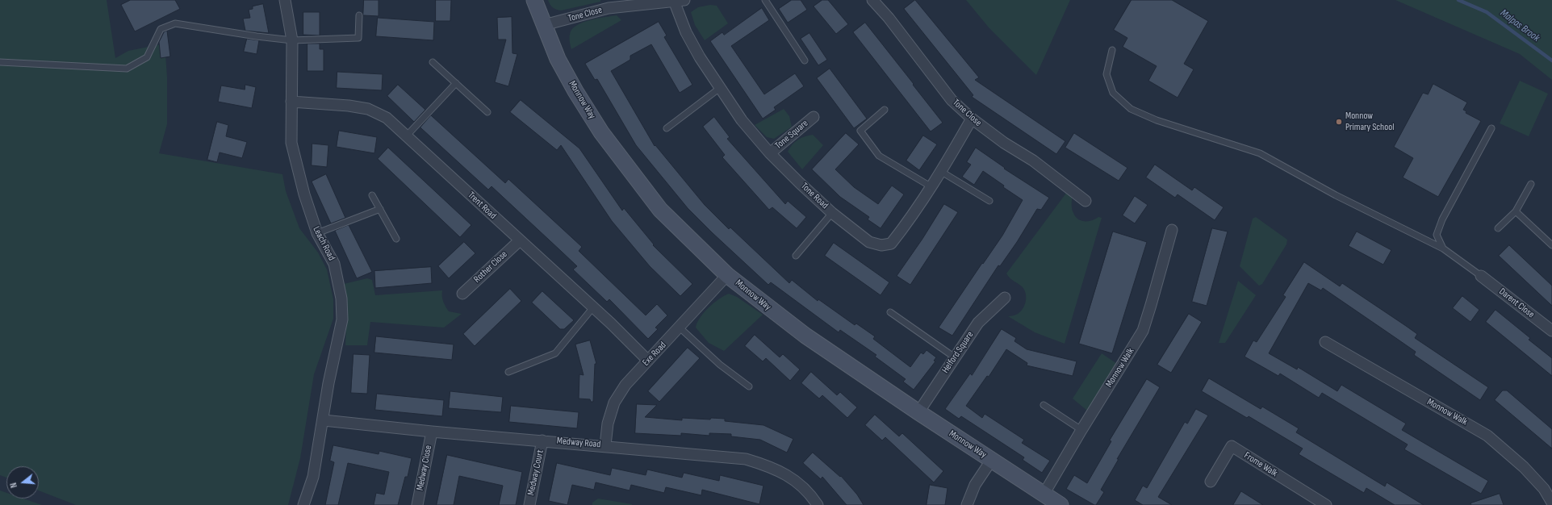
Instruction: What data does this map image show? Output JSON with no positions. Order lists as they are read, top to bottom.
{
  "streets": {
    "street": [
      "Tone Close",
      "Monnow Way",
      "Tone Square",
      "Tone Road",
      "Trent Road",
      "Leach Road",
      "Rother Close",
      "Darent Close",
      "Helford Square",
      "Exe Road",
      "Monnow Walk",
      "Medway Road",
      "Frome Walk",
      "Medway Close",
      "Medway Court"
    ]
  },
  "crossings": [
    ["Tone Close", "Monnow Way"],
    ["Tone Close", "Tone Road"],
    ["Monnow Way", "Helford Square"],
    ["Monnow Way", "Exe Road"],
    ["Monnow Way", "Monnow Walk"],
    ["Tone Square", "Tone Road"],
    ["Trent Road", "Leach Road"],
    ["Trent Road", "Rother Close"],
    ["Trent Road", "Exe Road"],
    ["Leach Road", "Medway Road"],
    ["Exe Road", "Medway Road"],
    ["Medway Road", "Medway Close"],
    ["Medway Road", "Medway Court"]
  ],
  "water": ["Malpas Brook"],
  "places": ["Monnow Primary School"],
  "north": "left"
}
